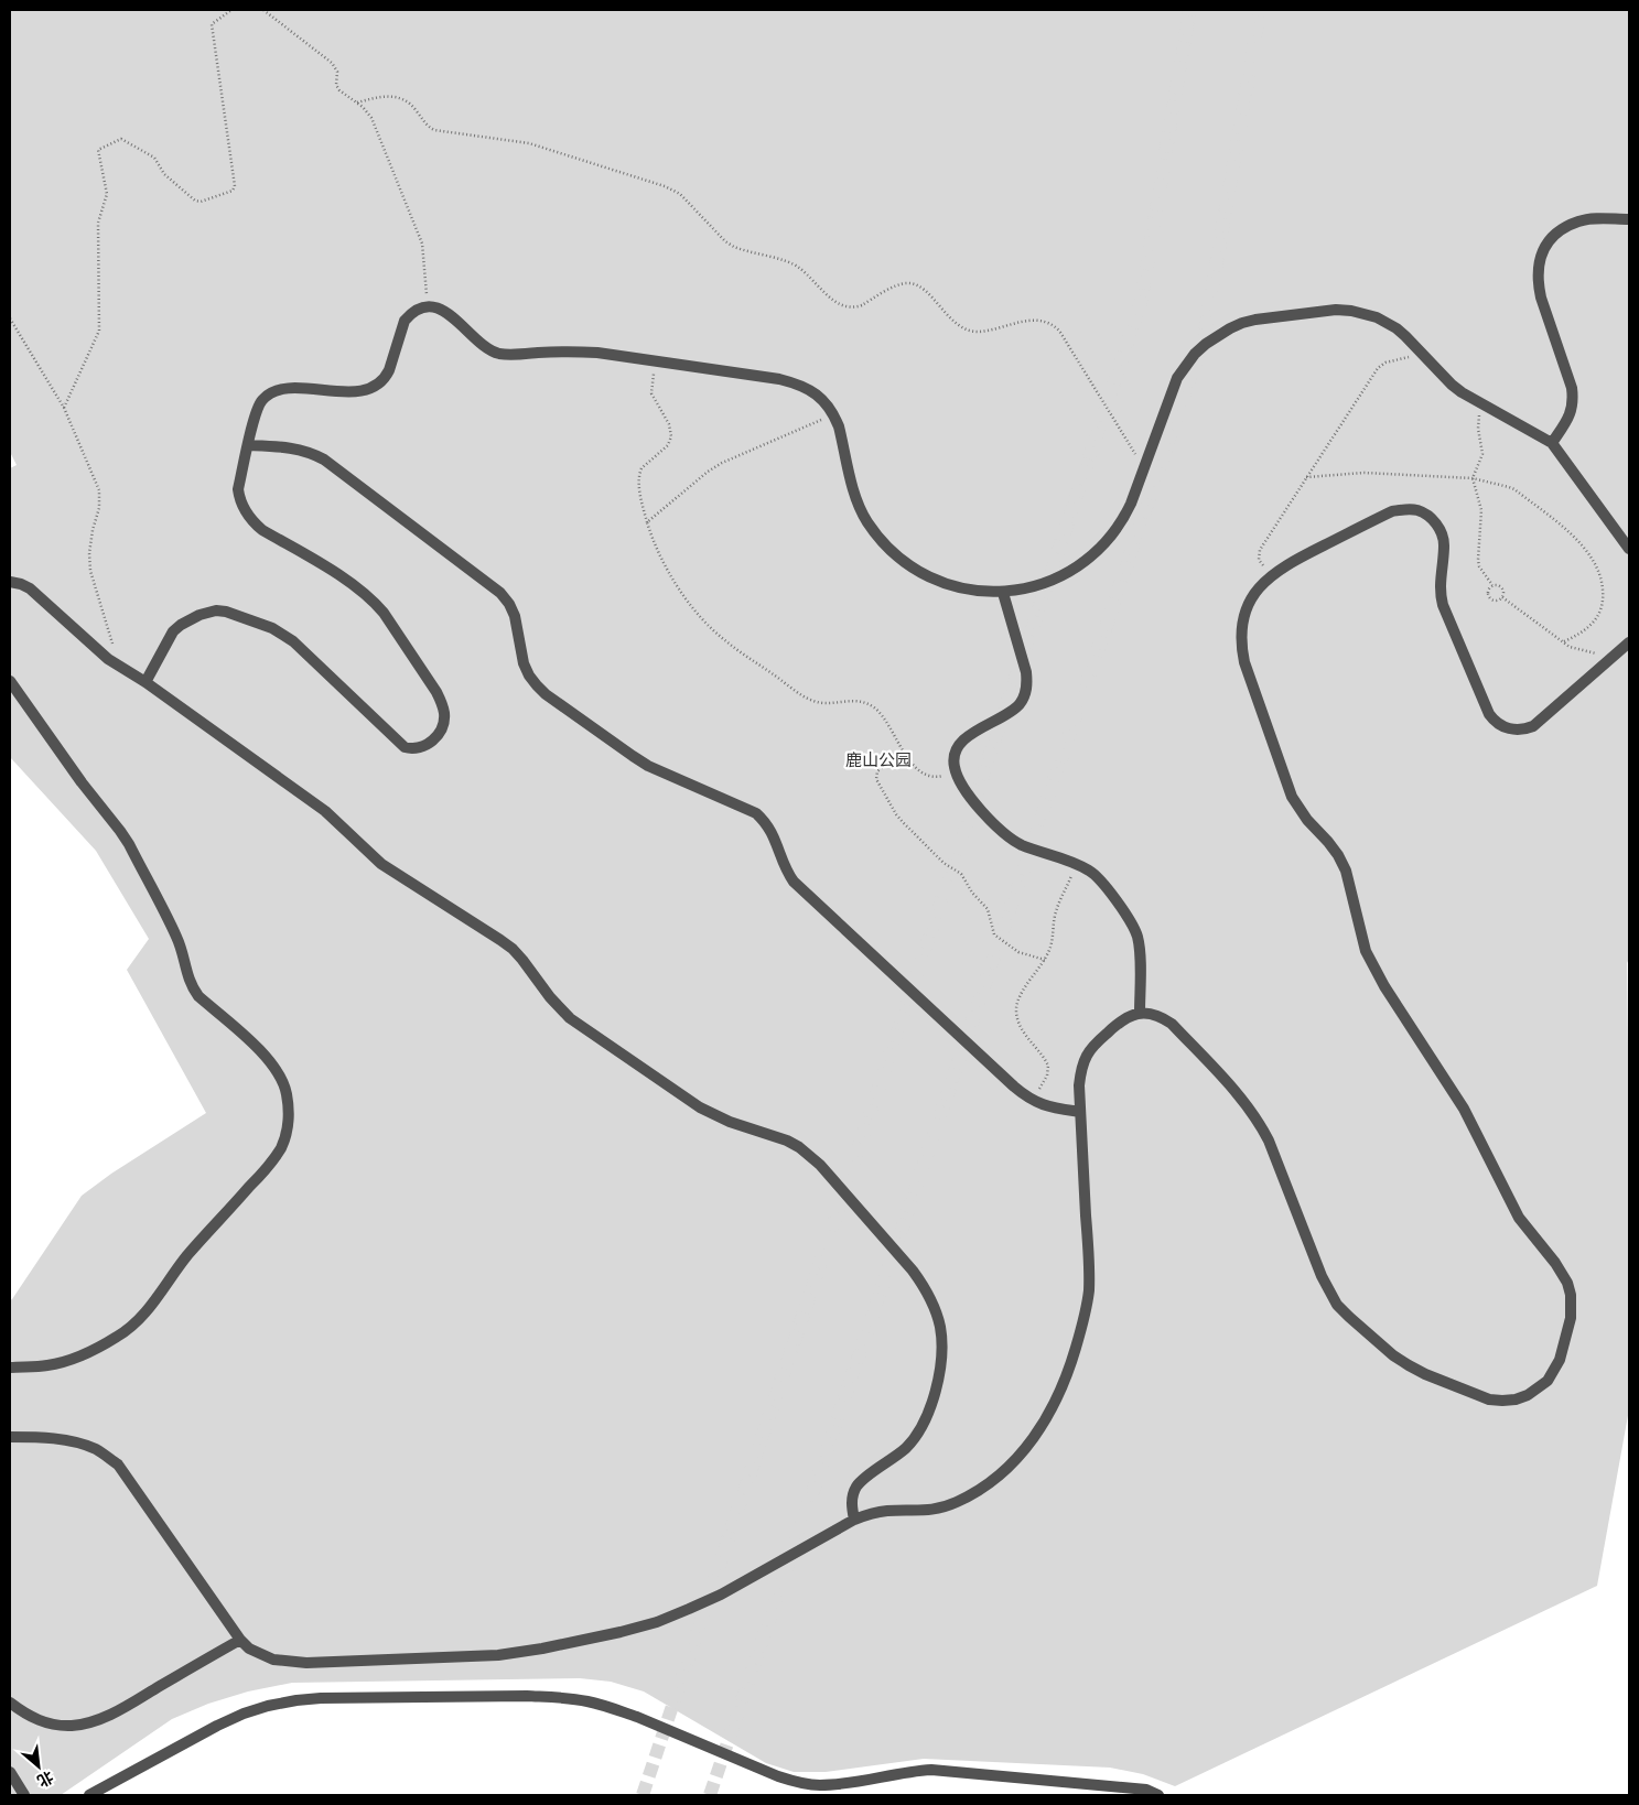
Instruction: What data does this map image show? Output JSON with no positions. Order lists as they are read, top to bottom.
{
  "parks": ["鹿山公园"],
  "north": "bottom right"
}
